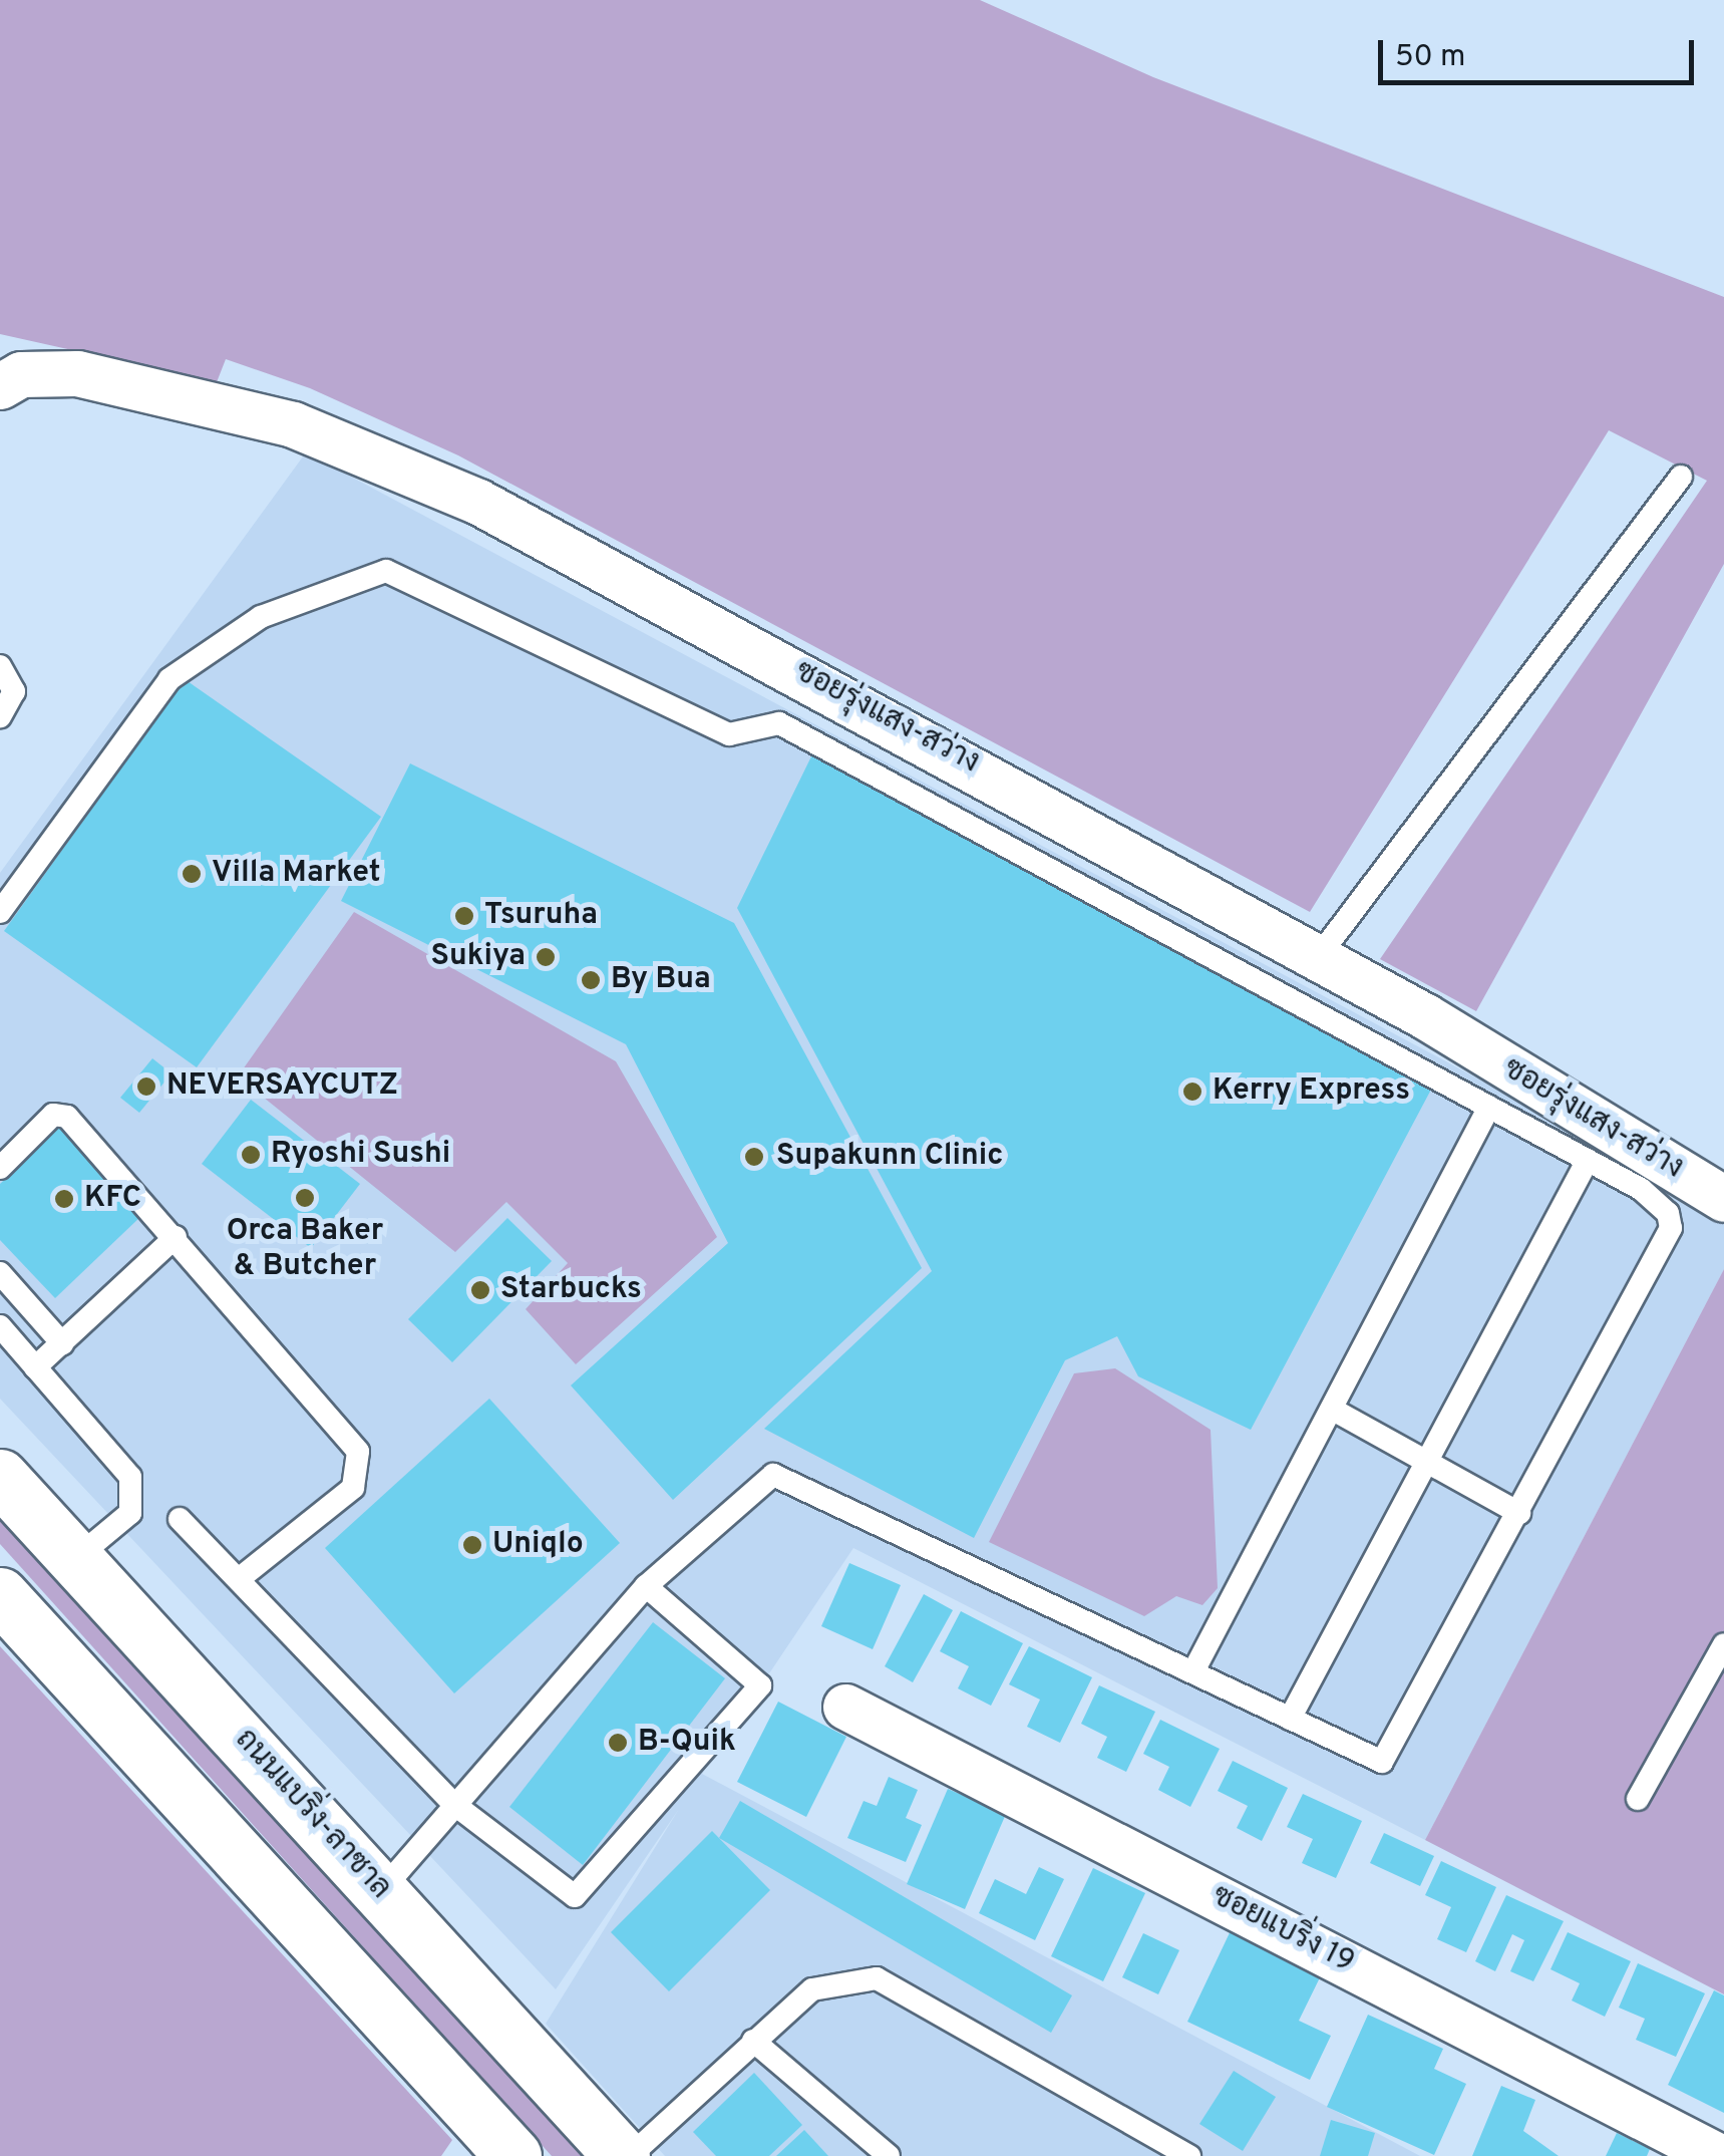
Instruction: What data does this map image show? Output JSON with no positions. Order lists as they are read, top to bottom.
{
  "streets": {
    "street": ["ซอยรุ่งแสง-สว่าง", "ถนนแบริ่ง-ลาซาล", "ซอยแบริ่ง 19"]
  },
  "places": [
    "Villa Market",
    "Tsuruha",
    "Sukiya",
    "By Bua",
    "NEVERSAYCUTZ",
    "Kerry Express",
    "Ryoshi Sushi",
    "Supakunn Clinic",
    "Orca Baker & Butcher",
    "KFC",
    "Starbucks",
    "Uniqlo",
    "B-Quik"
  ],
  "scale_bar": "50 m"
}
